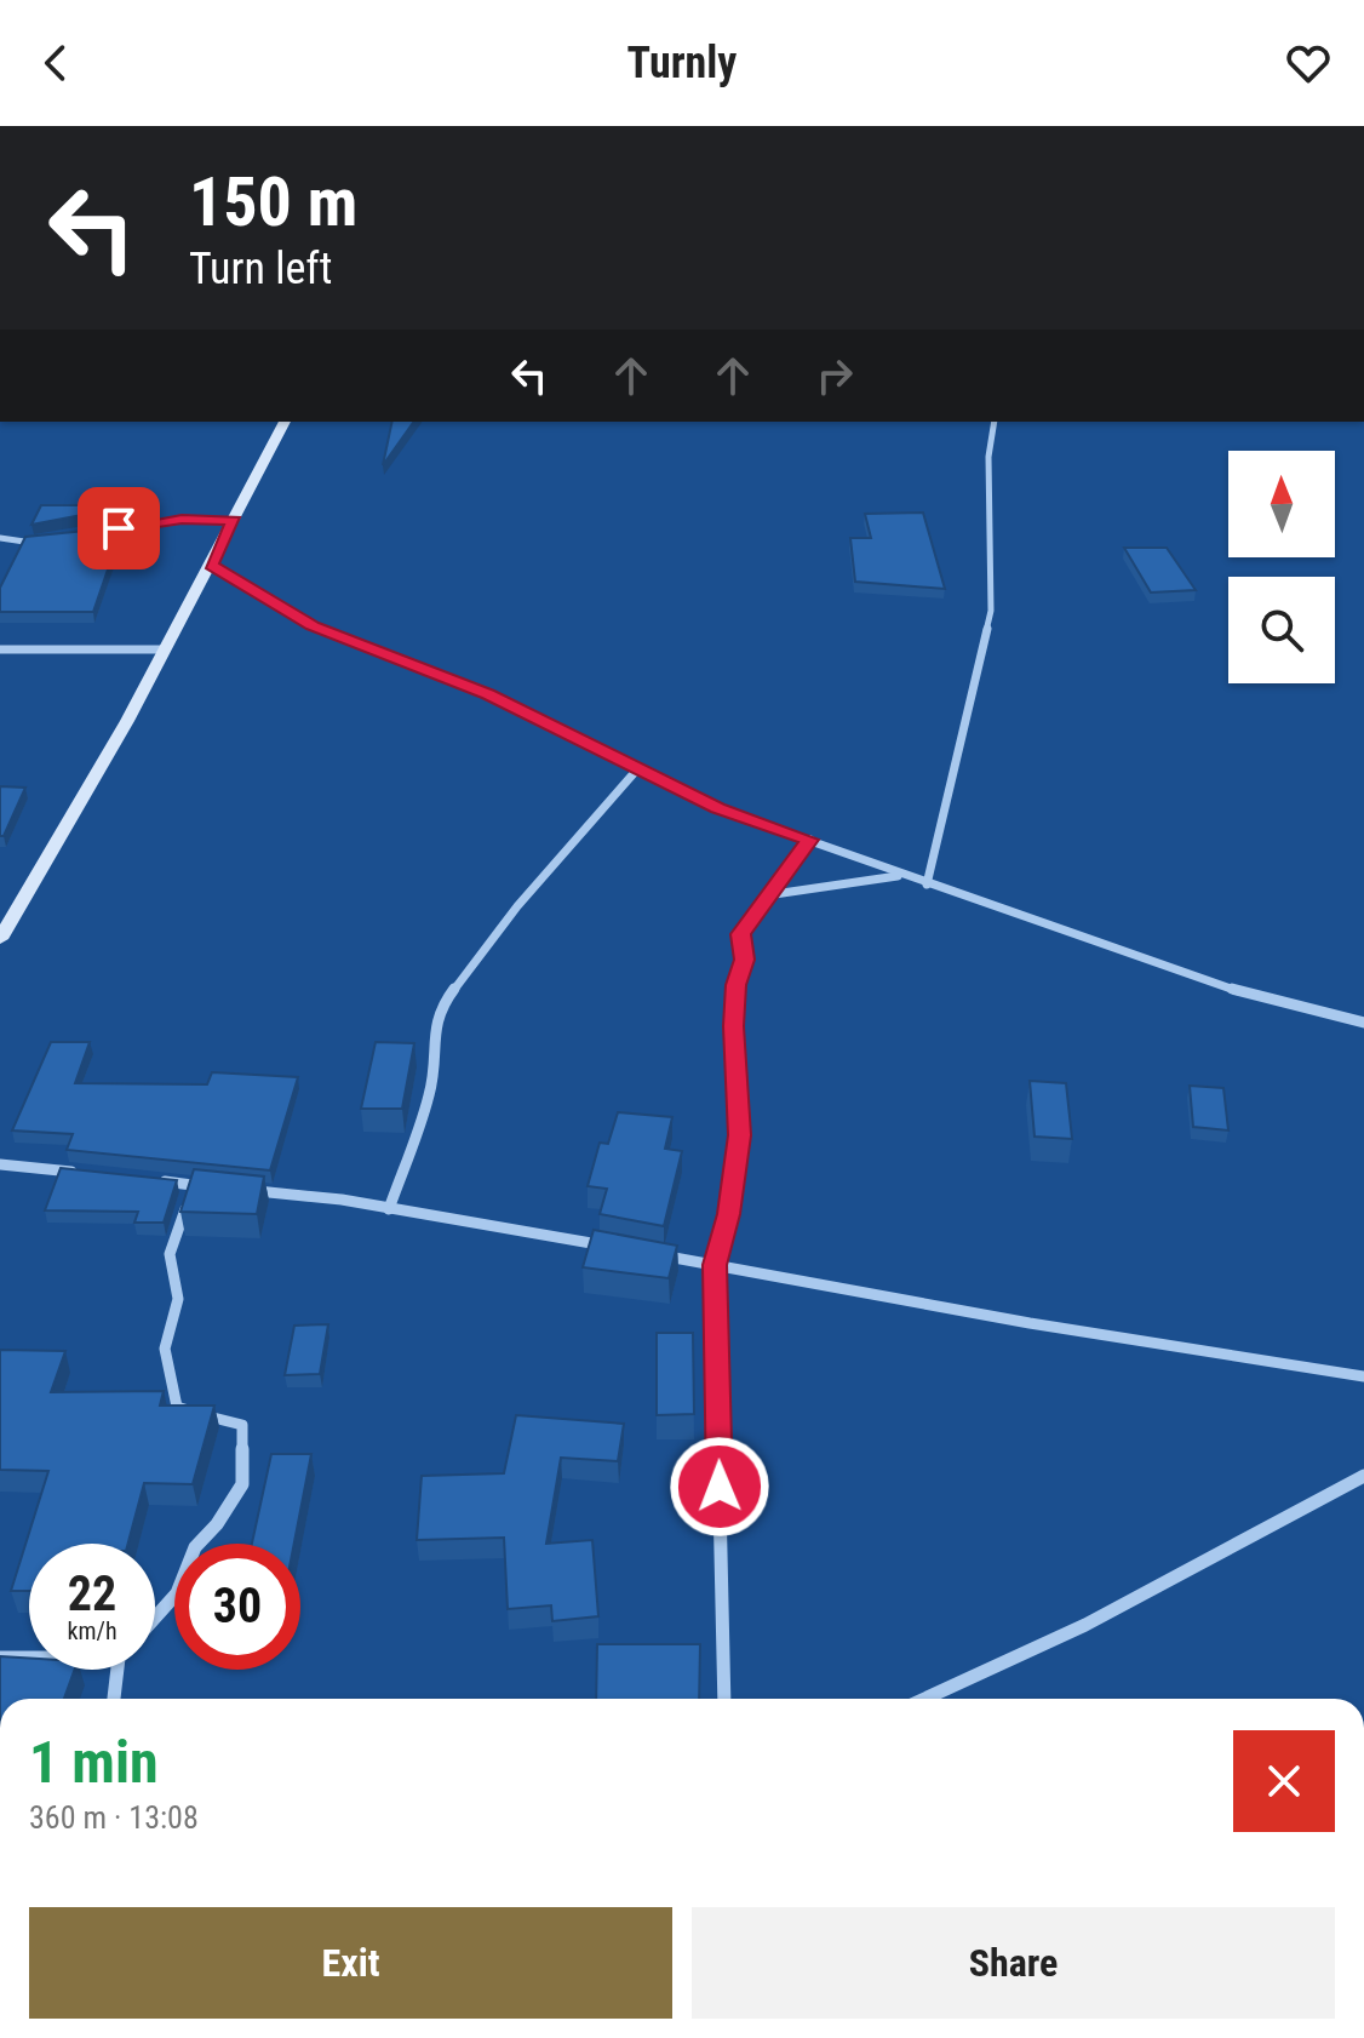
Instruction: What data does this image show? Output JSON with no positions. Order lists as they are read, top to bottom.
{
  "north": "top",
  "page": {
    "header": "Turnly",
    "turn": ["150 m", "Turn left"],
    "speed": "22 km/h",
    "limit": "30",
    "heading": ["1 min", "360 m · 13:08"],
    "buttons": ["Exit", "Share"]
  }
}
